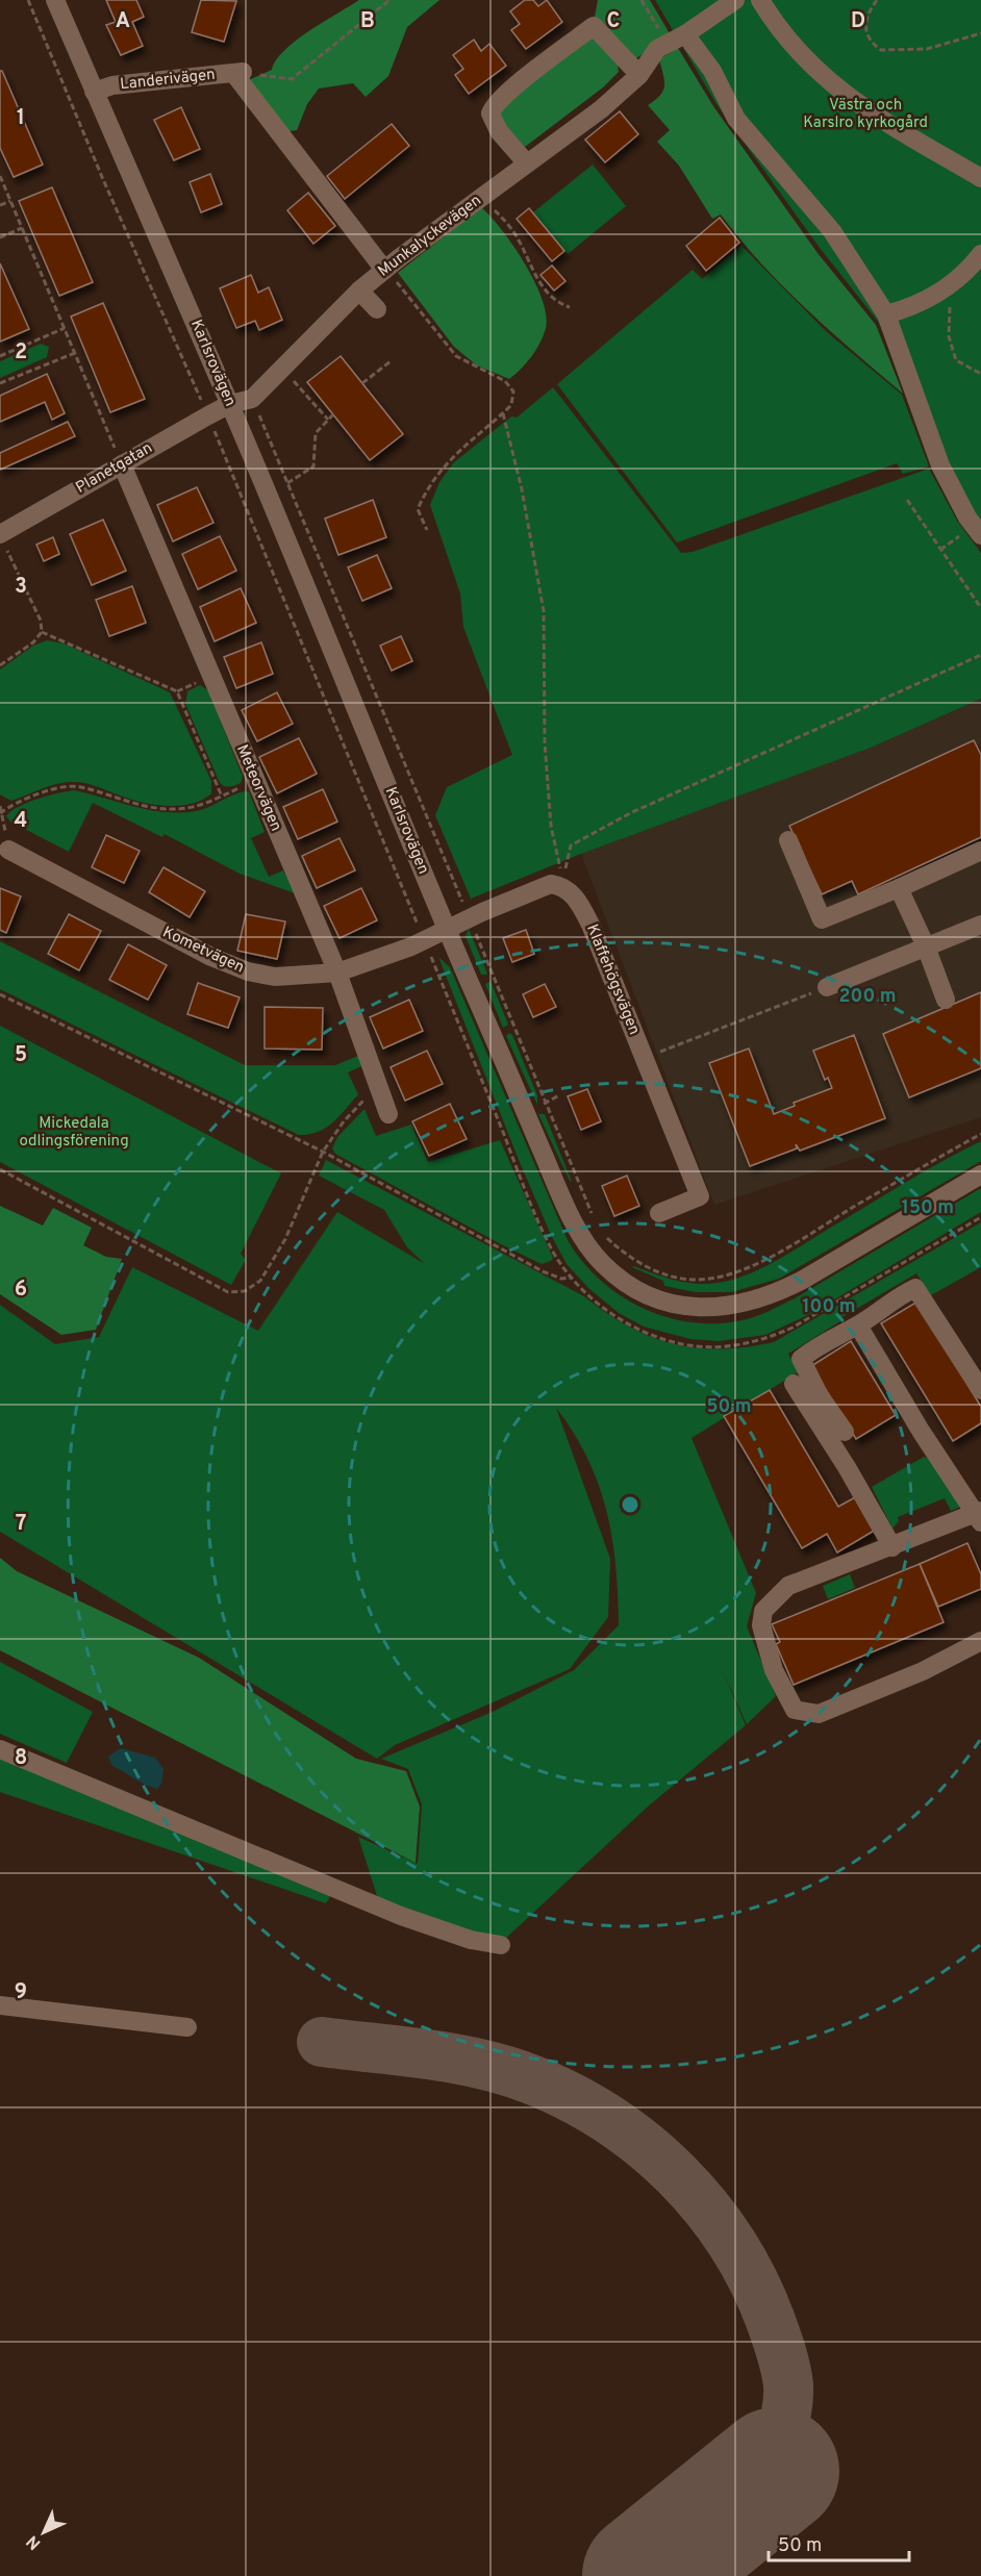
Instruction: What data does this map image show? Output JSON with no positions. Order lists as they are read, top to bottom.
{
  "streets": {
    "street": [
      "Landerivägen",
      "Munkalyckevägen",
      "Karlsrovägen",
      "Planetgatan",
      "Meteorvägen",
      "Kometvägen",
      "Klaffehögsvägen"
    ]
  },
  "crossings": [
    ["Landerivägen", "Karlsrovägen"],
    ["Karlsrovägen", "Planetgatan"],
    ["Karlsrovägen", "Kometvägen"],
    ["Planetgatan", "Meteorvägen"],
    ["Meteorvägen", "Kometvägen"]
  ],
  "parks": ["Västra och Karslro kyrkogård", "Mickedala odlingsförening"],
  "scale_bar": "50 m",
  "north": "bottom left",
  "grid": {
    "columns": [
      "A",
      "B",
      "C",
      "D"
    ],
    "rows": [
      "1",
      "2",
      "3",
      "4",
      "5",
      "6",
      "7",
      "8",
      "9"
    ]
  },
  "rings": [
    "200 m",
    "150 m",
    "100 m",
    "50 m"
  ]
}
